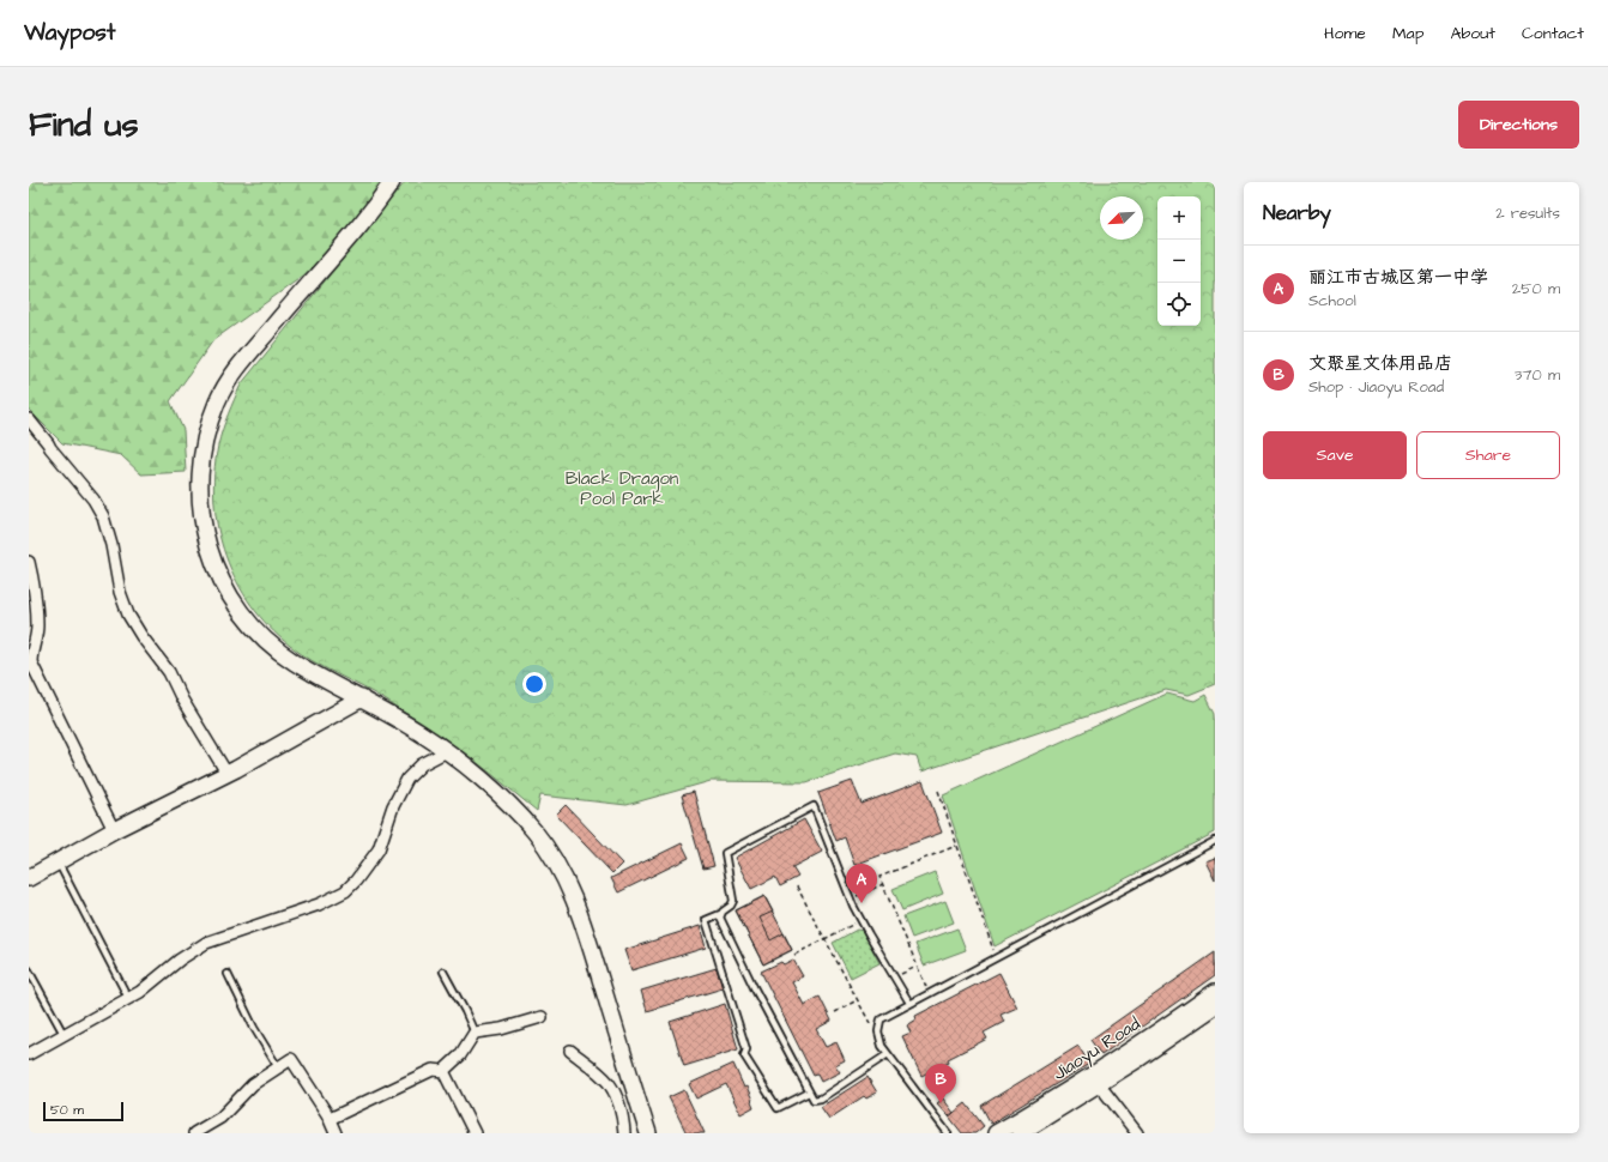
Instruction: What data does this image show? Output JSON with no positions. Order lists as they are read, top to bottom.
{
  "streets": {
    "street": ["Jiaoyu Road"]
  },
  "parks": ["Black Dragon Pool Park"],
  "scale_bar": "50 m",
  "north": "bottom left",
  "page": {
    "header": "Waypost",
    "nav": [
      "Home",
      "Map",
      "About",
      "Contact"
    ],
    "buttons": [
      "Directions",
      ["Save", "Share"]
    ],
    "title": "Find us",
    "heading": ["Nearby", "2 results"],
    "map_buttons": ["+", "−"],
    "list": [
      {
        "mark": "A",
        "name": "丽江市古城区第一中学",
        "note": "School",
        "value": "250 m"
      },
      {
        "mark": "B",
        "name": "文聚星文体用品店",
        "note": "Shop · Jiaoyu Road",
        "value": "370 m"
      }
    ],
    "pins": ["A", "B"],
    "scale": "50 m"
  }
}
